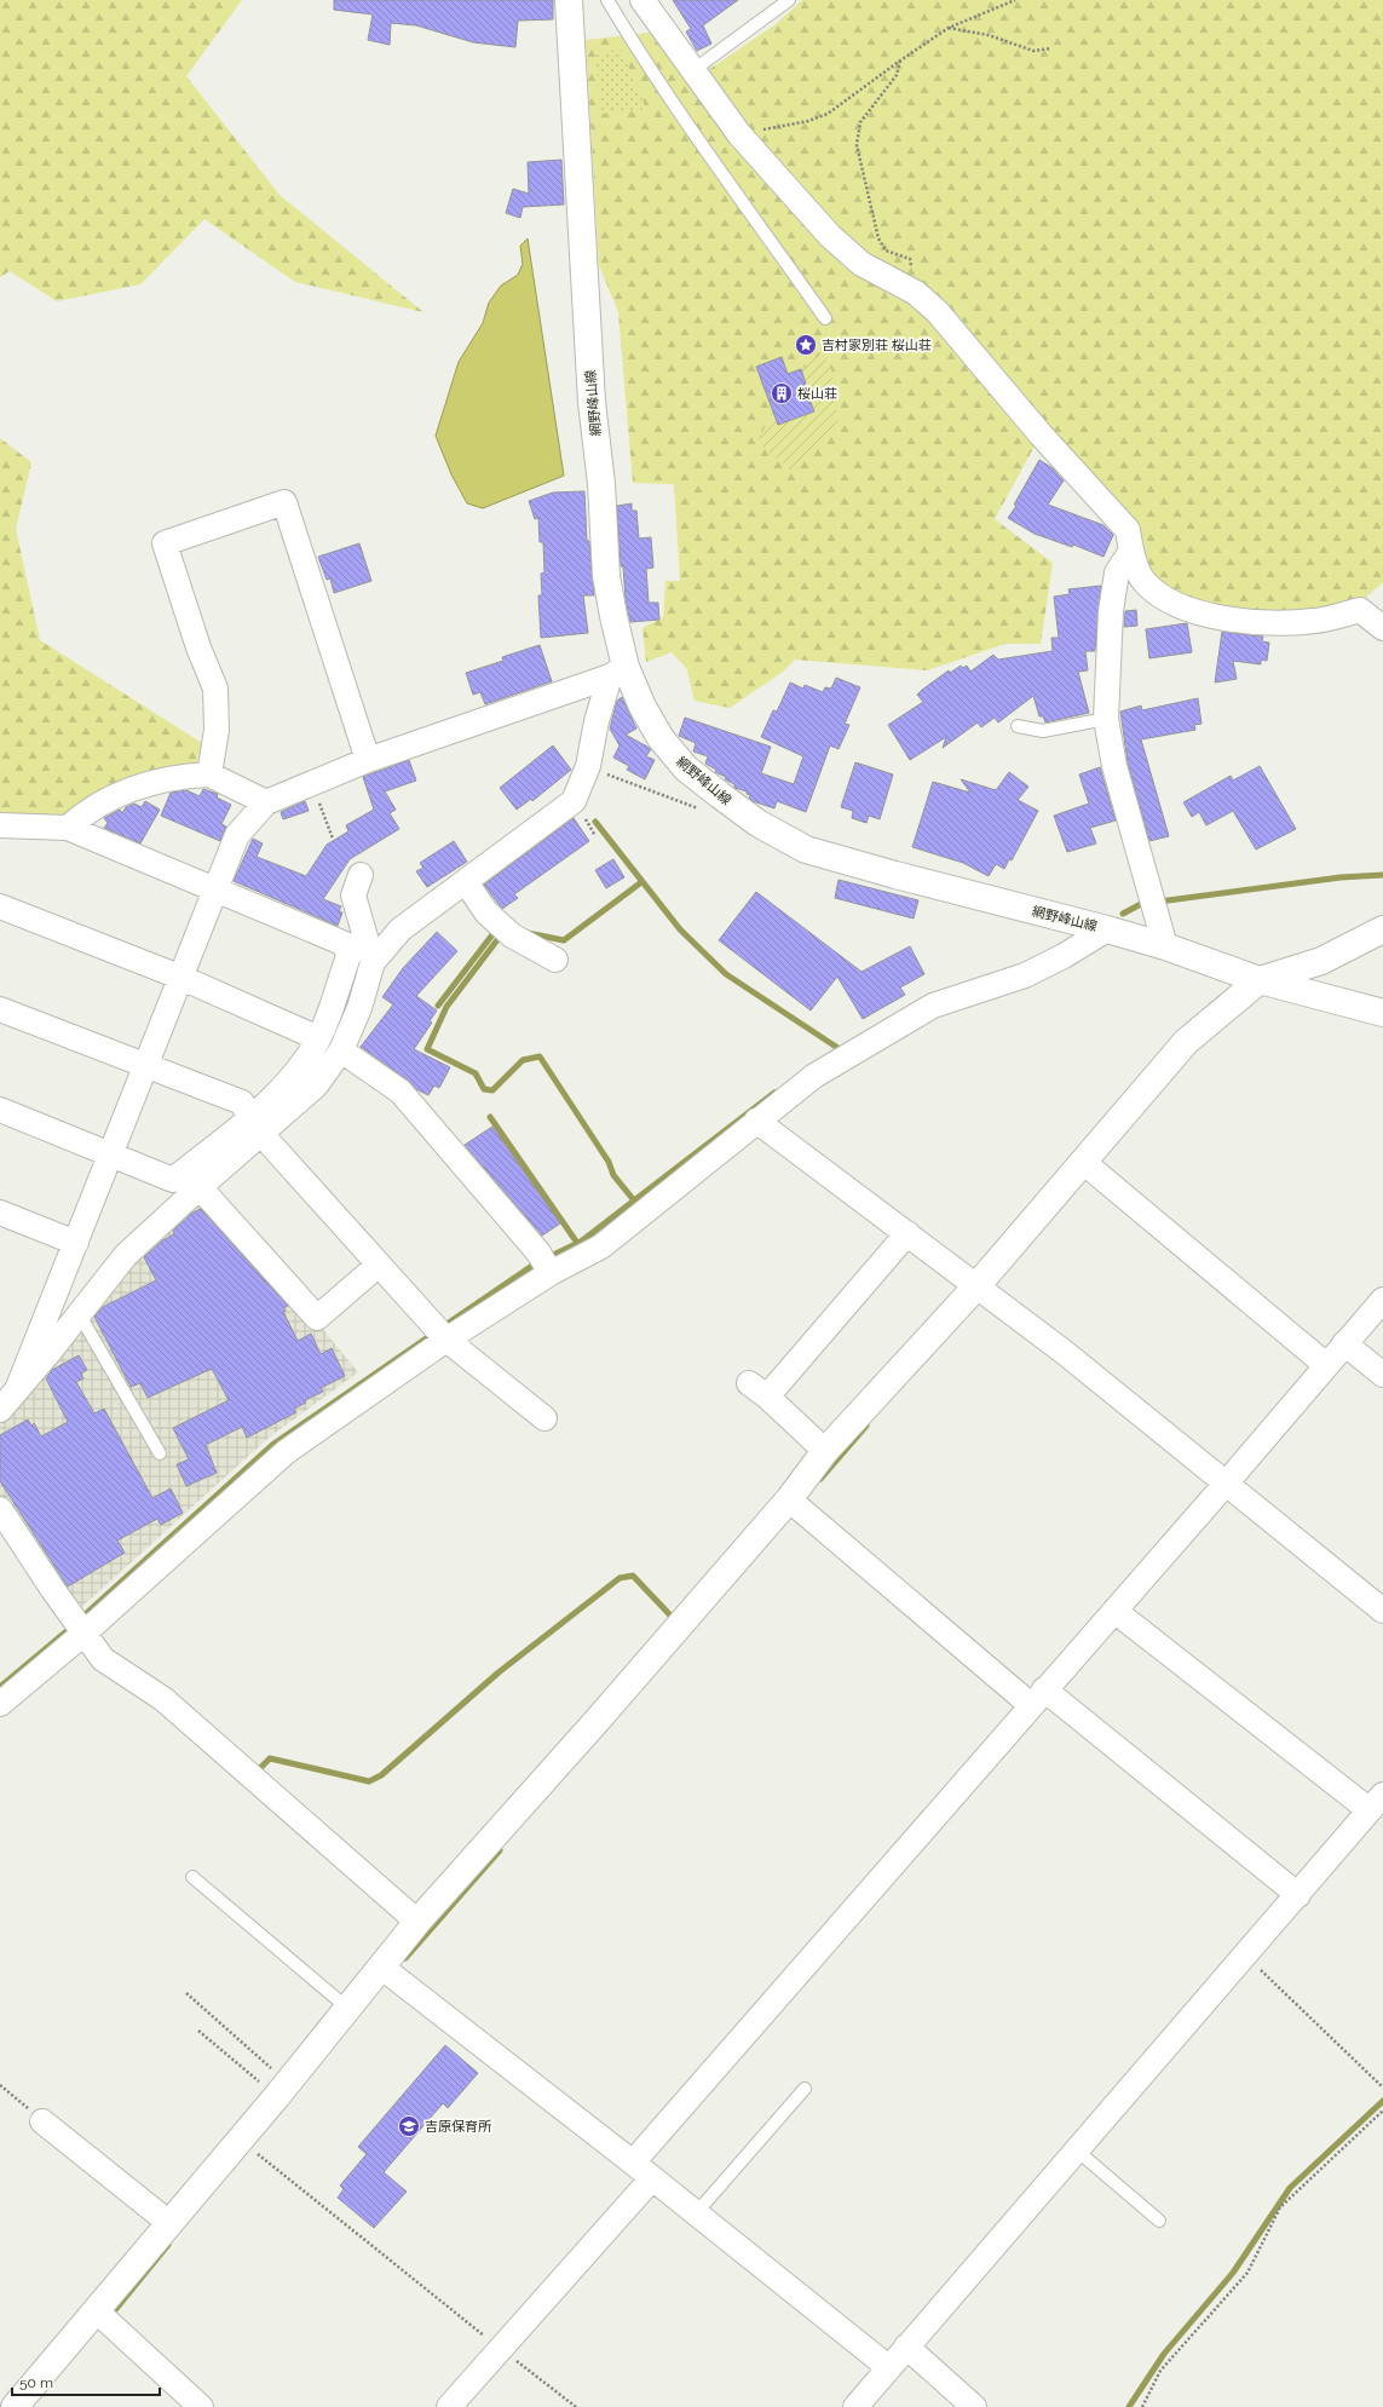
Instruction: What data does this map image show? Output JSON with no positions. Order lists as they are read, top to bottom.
{
  "streets": {
    "street": ["網野峰山線"]
  },
  "places": {
    "place": ["吉村家別荘 桜山荘"],
    "building": ["桜山荘"],
    "school or university": ["吉原保育所"]
  },
  "scale_bar": "50 m"
}
